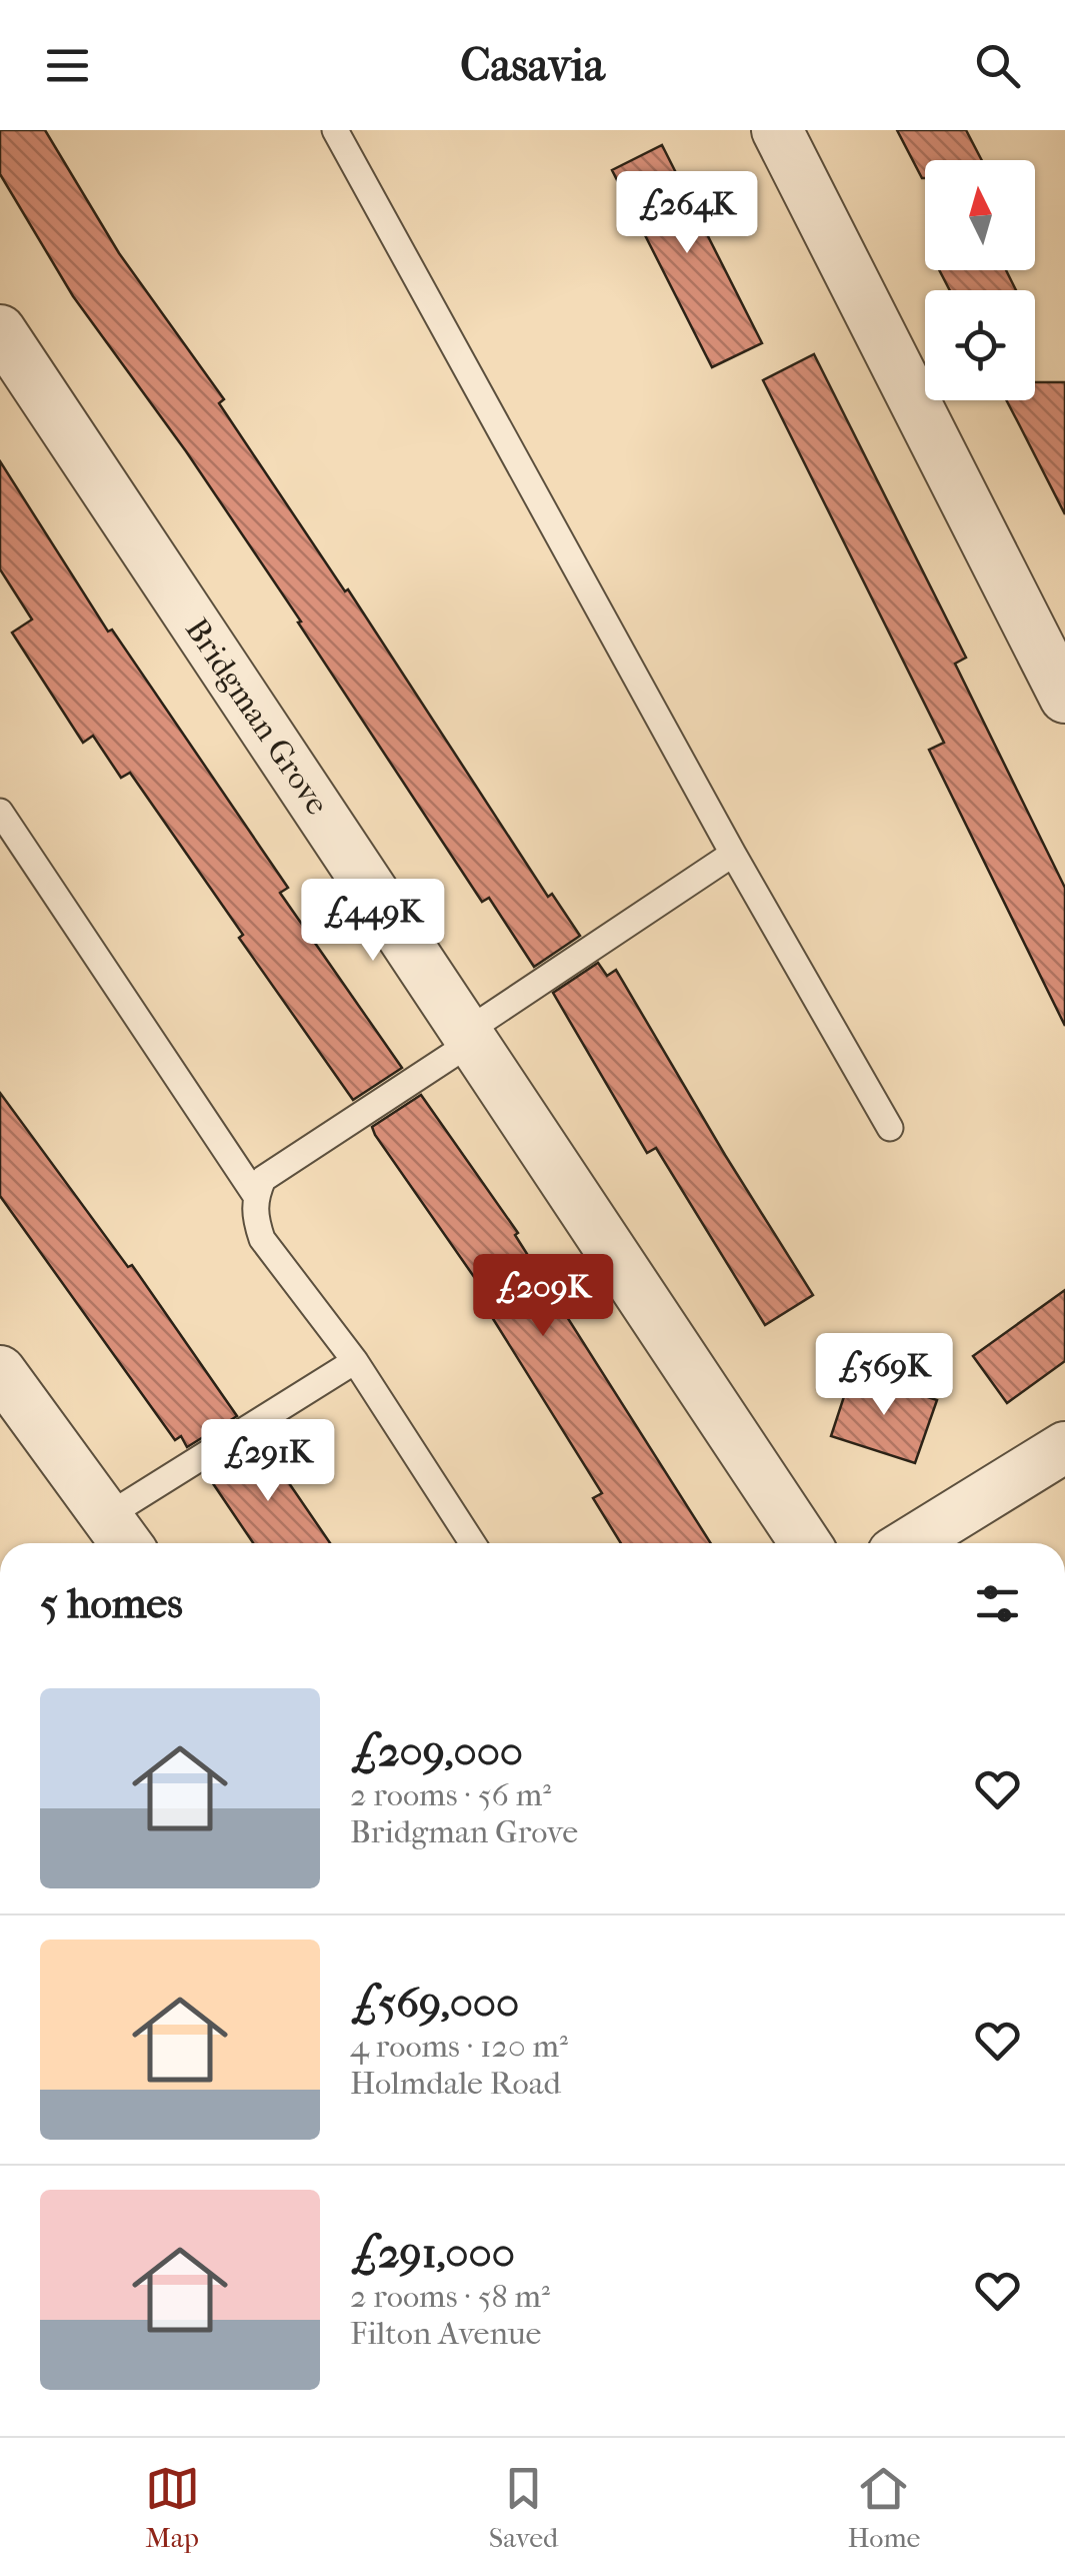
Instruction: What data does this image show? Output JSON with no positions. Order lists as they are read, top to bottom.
{
  "streets": {
    "street": ["Bridgman Grove"]
  },
  "north": "top",
  "page": {
    "header": "Casavia",
    "price": [
      "£264K",
      "£449K",
      "£209K",
      "£569K",
      "£291K"
    ],
    "heading": "5 homes",
    "list": [
      {
        "name": "£209,000",
        "note": "2 rooms · 56 m² · Bridgman Grove"
      },
      {
        "name": "£569,000",
        "note": "4 rooms · 120 m² · Holmdale Road"
      },
      {
        "name": "£291,000",
        "note": "2 rooms · 58 m² · Filton Avenue"
      }
    ],
    "tabs": ["Map", "Saved", "Home"]
  }
}
